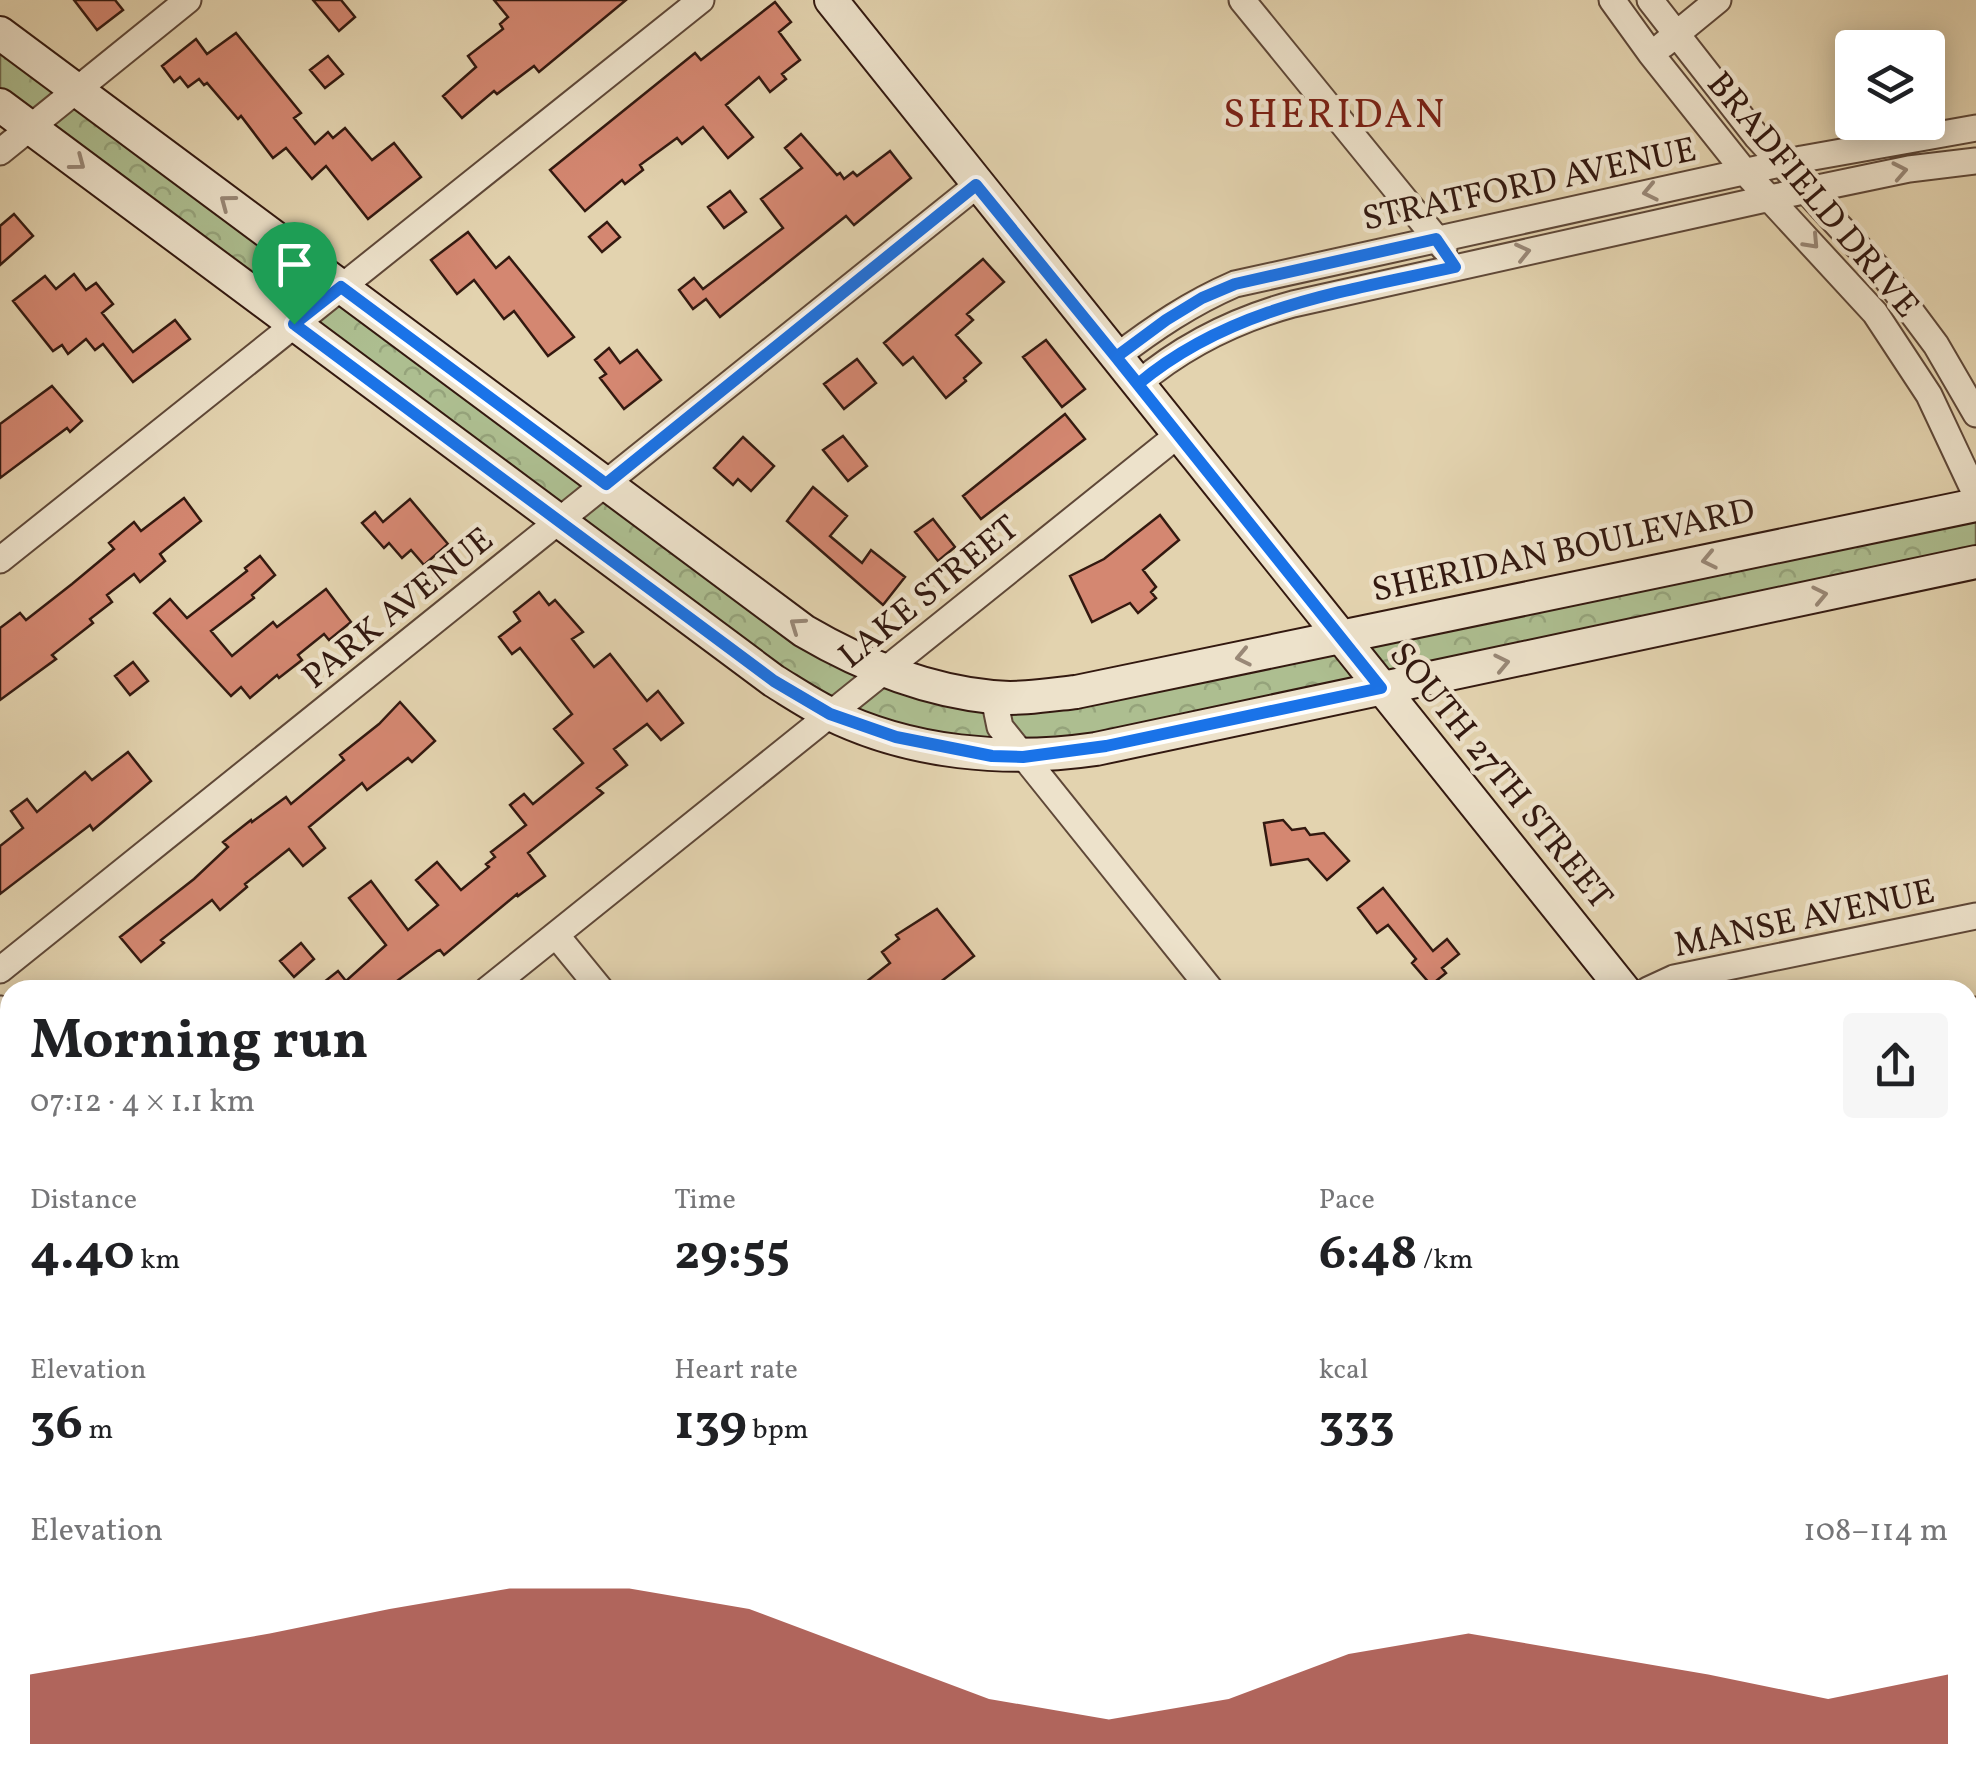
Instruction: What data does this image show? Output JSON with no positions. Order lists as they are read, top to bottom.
{
  "streets": {
    "main road": ["SHERIDAN BOULEVARD", "SOUTH 27TH STREET"],
    "street": [
      "STRATFORD AVENUE",
      "BRADFIELD DRIVE",
      "LAKE STREET",
      "PARK AVENUE",
      "MANSE AVENUE"
    ]
  },
  "crossings": [
    ["STRATFORD AVENUE", "BRADFIELD DRIVE"],
    ["STRATFORD AVENUE", "SOUTH 27TH STREET"],
    ["SHERIDAN BOULEVARD", "LAKE STREET"],
    ["SHERIDAN BOULEVARD", "PARK AVENUE"],
    ["SHERIDAN BOULEVARD", "SOUTH 27TH STREET"],
    ["LAKE STREET", "SOUTH 27TH STREET"],
    ["PARK AVENUE", "SOUTH 27TH STREET"]
  ],
  "districts": ["SHERIDAN"],
  "page": {
    "heading": ["Morning run", "07:12 · 4 × 1.1 km"],
    "stats": [
      ["Distance", "4.40 km"],
      ["Time", "29:55"],
      ["Pace", "6:48 /km"],
      ["Elevation", "36 m"],
      ["Heart rate", "139 bpm"],
      ["kcal", "333"]
    ],
    "chart": ["Elevation", "108–114 m"]
  }
}
